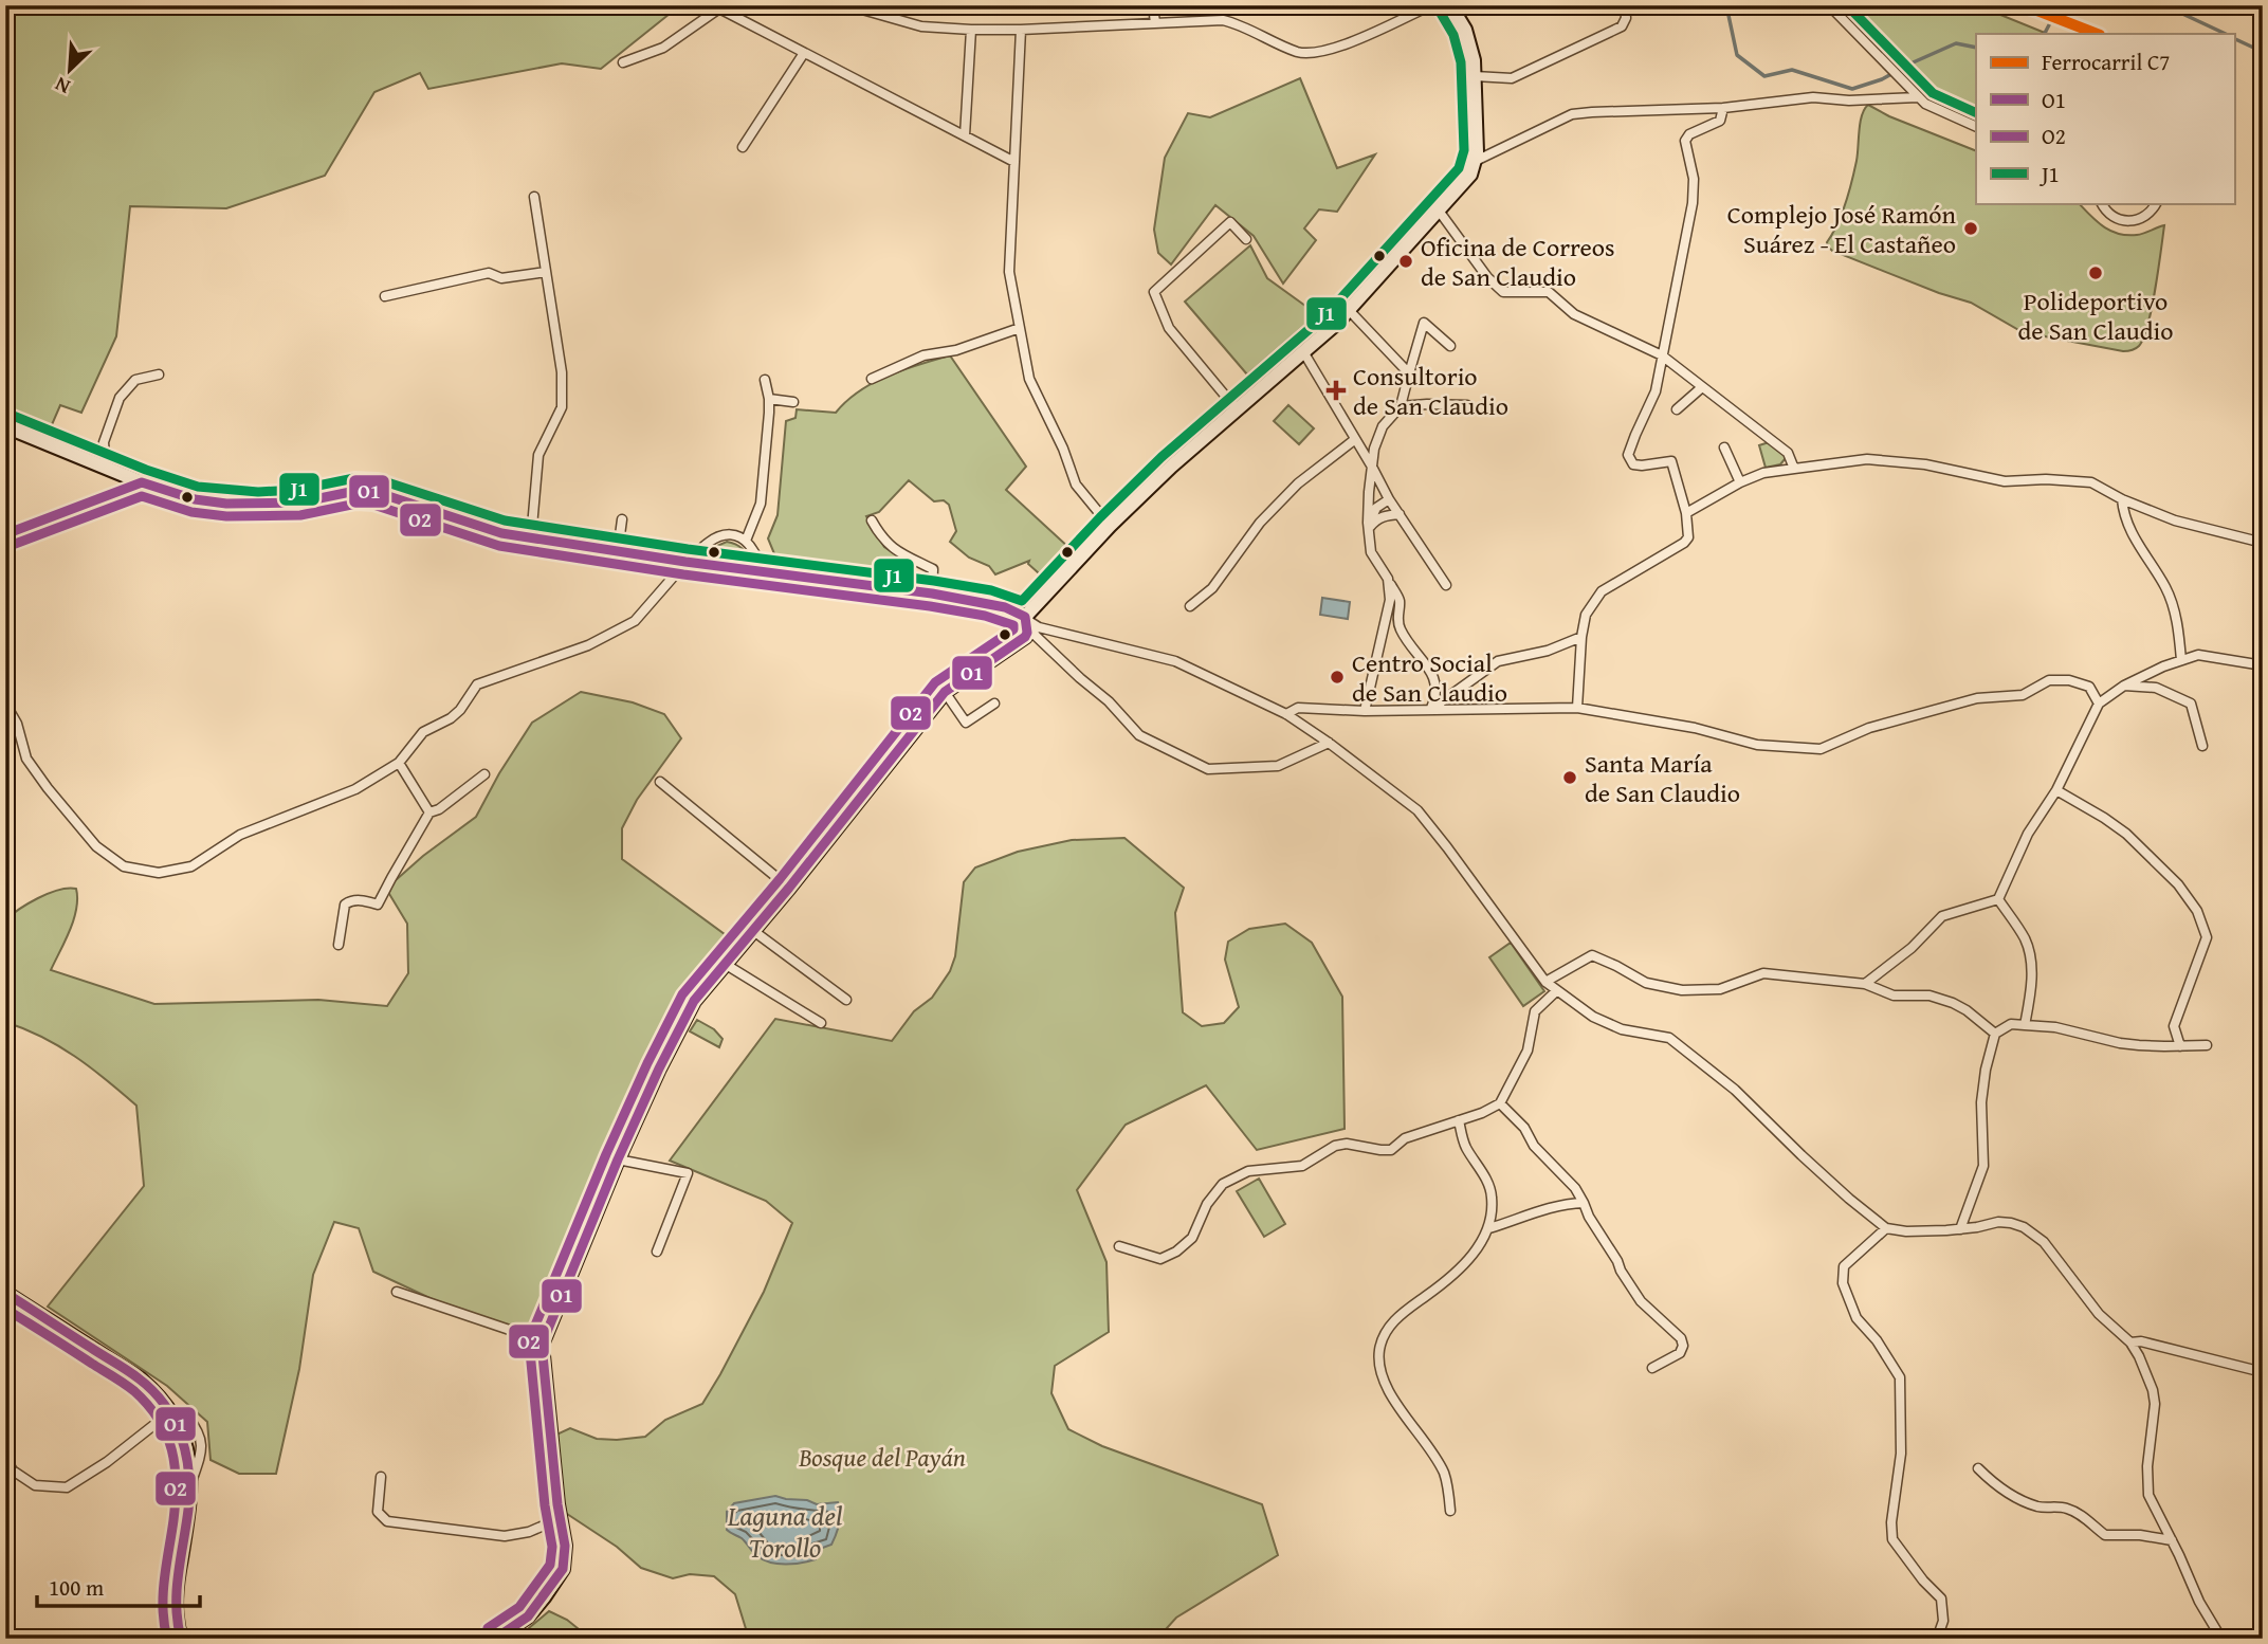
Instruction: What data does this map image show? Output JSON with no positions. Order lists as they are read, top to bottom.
{
  "water": ["Laguna del Torollo"],
  "parks": ["Bosque del Payán"],
  "places": {
    "other": [
      "Complejo José Ramón Suárez - El Castañeo",
      "Oficina de Correos de San Claudio",
      "Polideportivo de San Claudio",
      "Centro Social de San Claudio",
      "Santa María de San Claudio"
    ],
    "health": ["Consultorio de San Claudio"]
  },
  "lines": [
    "rail line C7",
    "transit line J1",
    "transit line O1",
    "transit line O2"
  ],
  "legend": [
    "Ferrocarril C7",
    "O1",
    "O2",
    "J1"
  ],
  "scale_bar": "100 m",
  "north": "bottom left"
}
